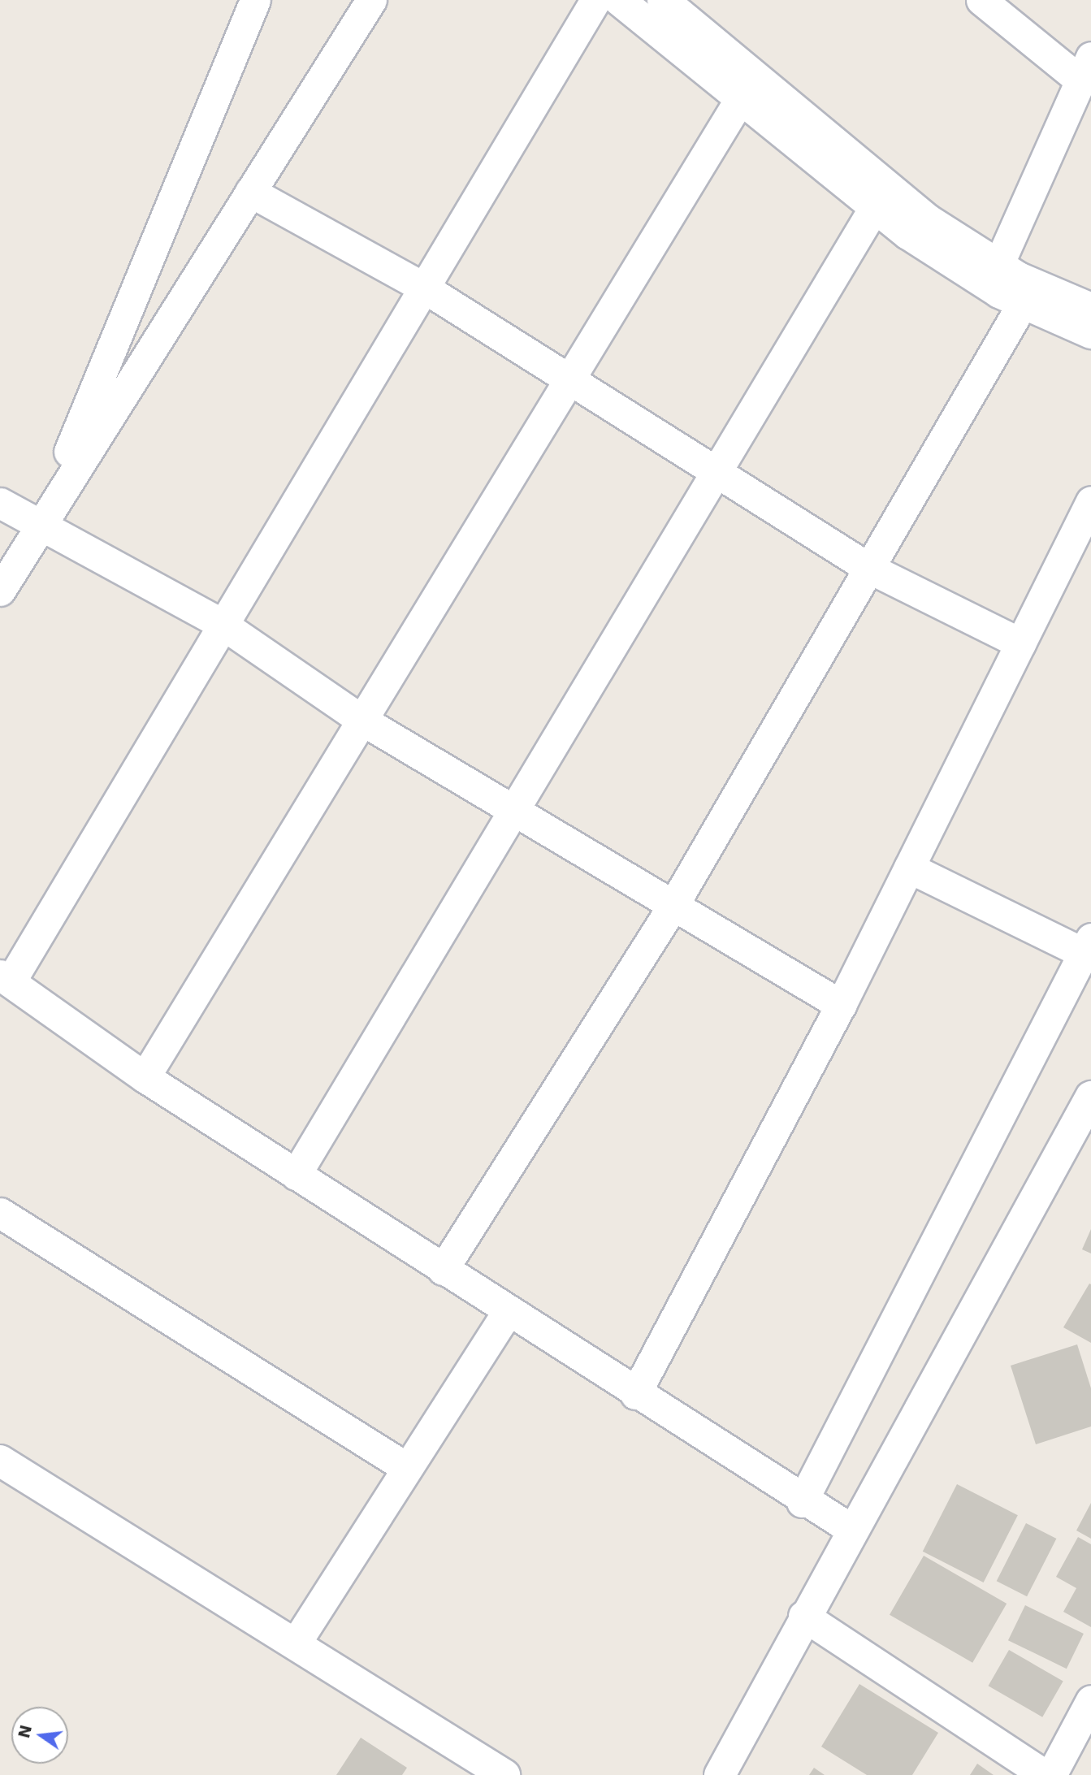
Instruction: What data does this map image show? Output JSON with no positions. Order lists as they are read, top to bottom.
{
  "north": "left"
}
